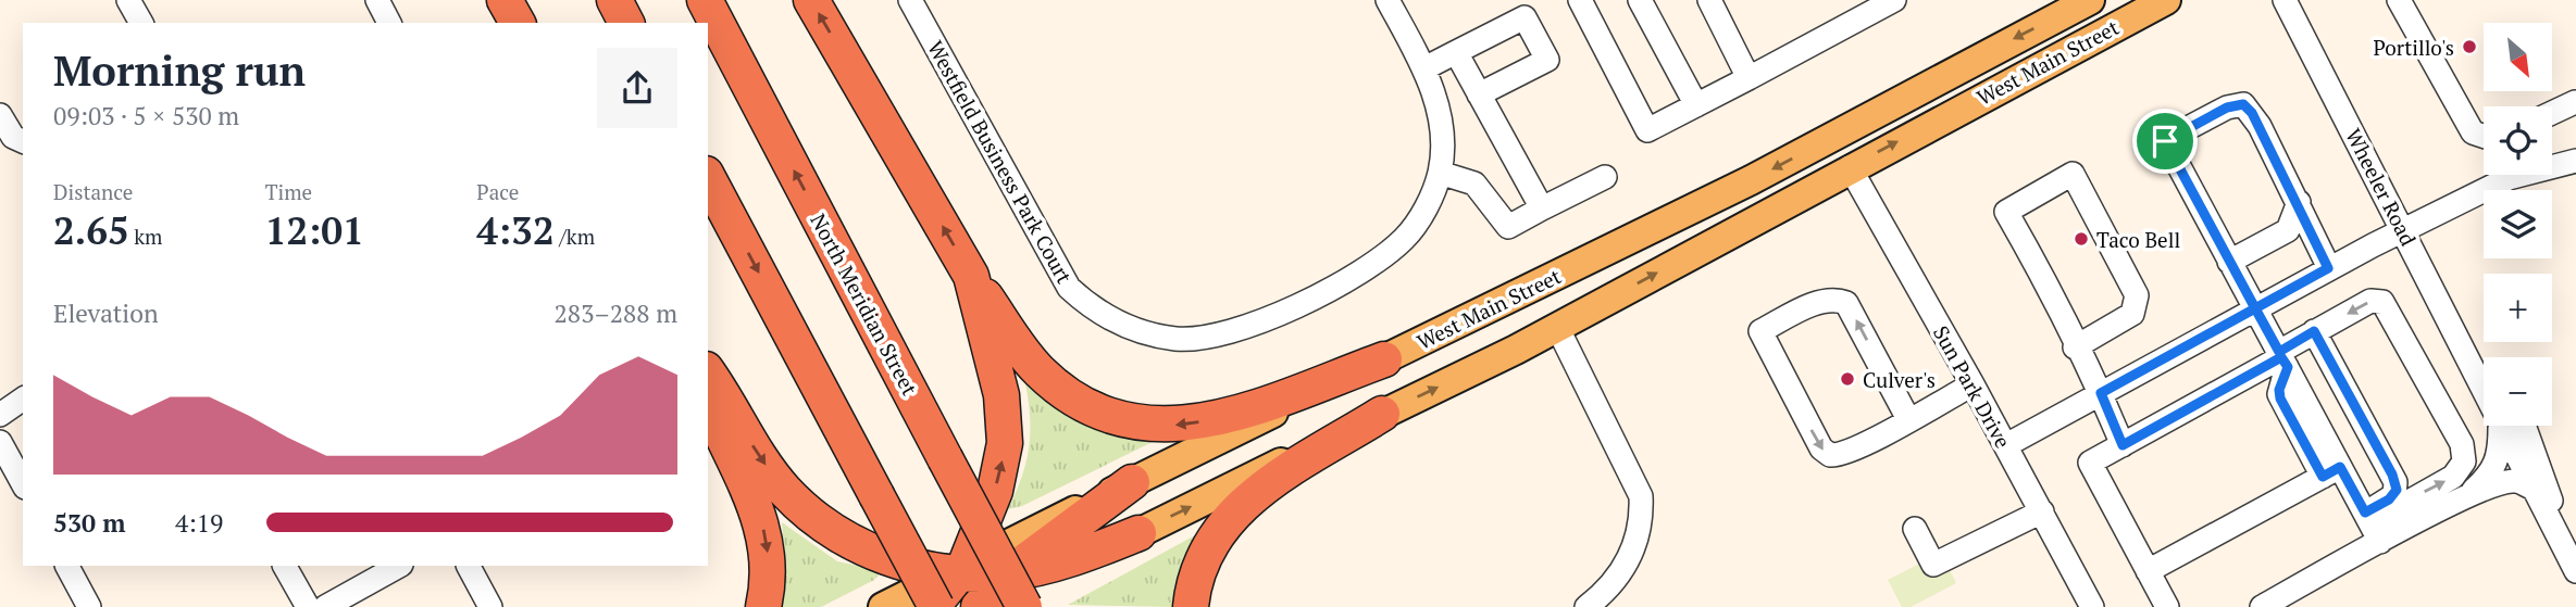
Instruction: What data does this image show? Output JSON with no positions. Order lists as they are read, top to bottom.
{
  "streets": {
    "highway": ["North Meridian Street"],
    "main road": ["West Main Street"],
    "street": ["Westfield Business Park Court", "Wheeler Road", "Sun Park Drive"]
  },
  "crossings": [
    ["West Main Street", "Sun Park Drive"]
  ],
  "places": ["Portillo's", "Taco Bell", "Culver's"],
  "north": "bottom right",
  "page": {
    "map_buttons": ["+", "−"],
    "heading": ["Morning run", "09:03 · 5 × 530 m"],
    "stats": [
      ["Distance", "2.65 km"],
      ["Time", "12:01"],
      ["Pace", "4:32 /km"]
    ],
    "chart": ["Elevation", "283–288 m"],
    "list": [
      {
        "name": "530 m",
        "note": "4:19"
      }
    ]
  }
}
